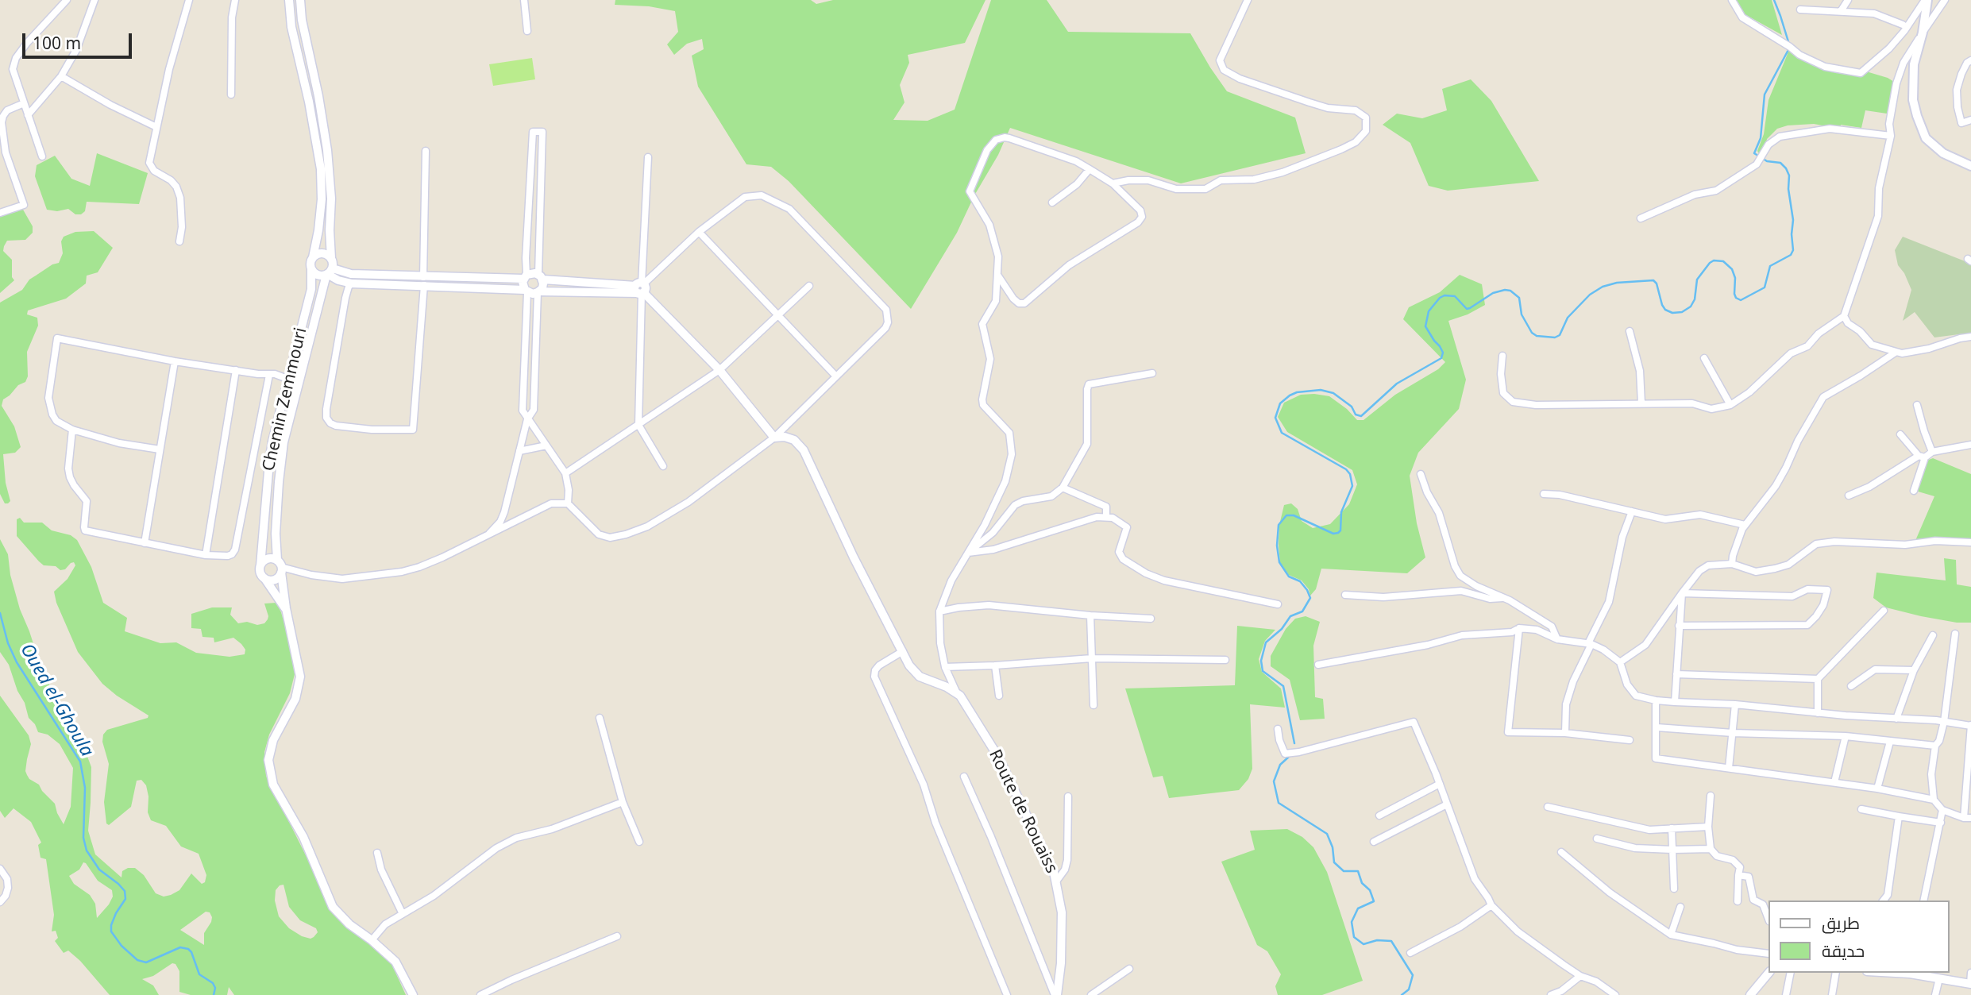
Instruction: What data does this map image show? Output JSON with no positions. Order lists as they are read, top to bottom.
{
  "streets": {
    "street": ["Chemin Zemmouri", "Route de Rouaiss"]
  },
  "water": ["Oued el-Ghoula"],
  "legend": ["طريق", "حديقة"],
  "scale_bar": "100 m"
}
